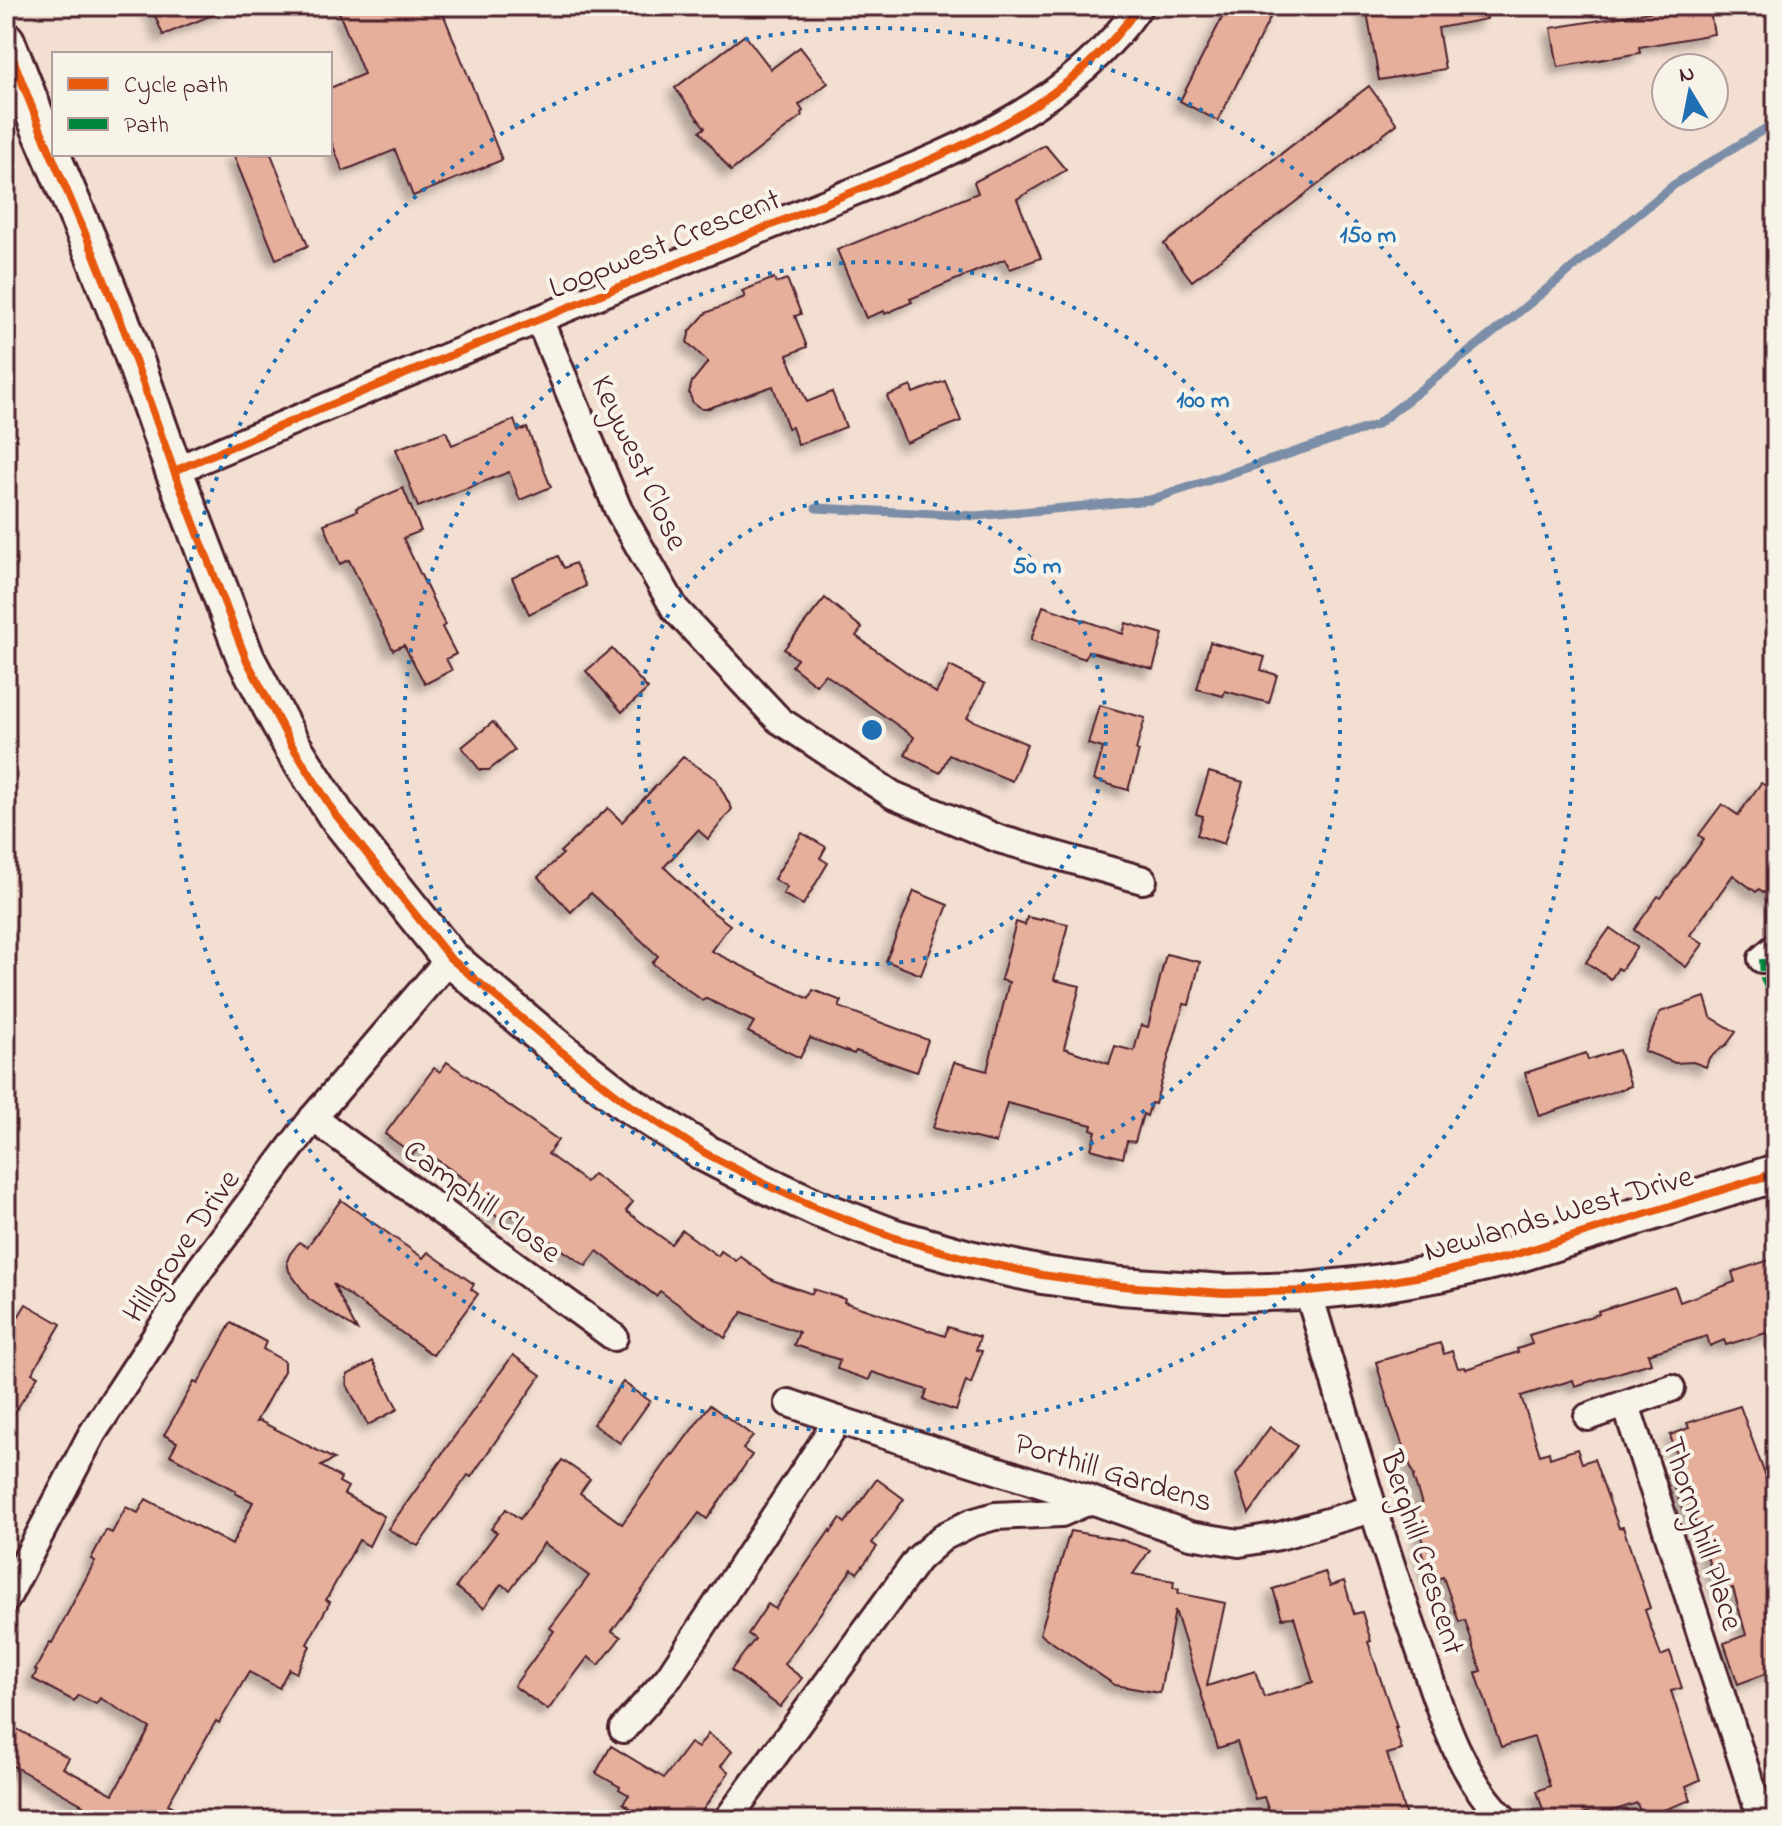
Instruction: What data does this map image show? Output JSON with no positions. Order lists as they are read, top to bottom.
{
  "streets": {
    "street": [
      "Loopwest Crescent",
      "Keywest Close",
      "Camphill Close",
      "Newlands West Drive",
      "Hillgrove Drive",
      "Porthill Gardens",
      "Thornyhill Place",
      "Berghill Crescent"
    ]
  },
  "crossings": [
    ["Loopwest Crescent", "Keywest Close"],
    ["Loopwest Crescent", "Newlands West Drive"],
    ["Camphill Close", "Hillgrove Drive"],
    ["Newlands West Drive", "Hillgrove Drive"],
    ["Newlands West Drive", "Berghill Crescent"],
    ["Porthill Gardens", "Berghill Crescent"]
  ],
  "legend": ["Cycle path", "Path"],
  "north": "top",
  "rings": ["150 m", "100 m", "50 m"]
}
